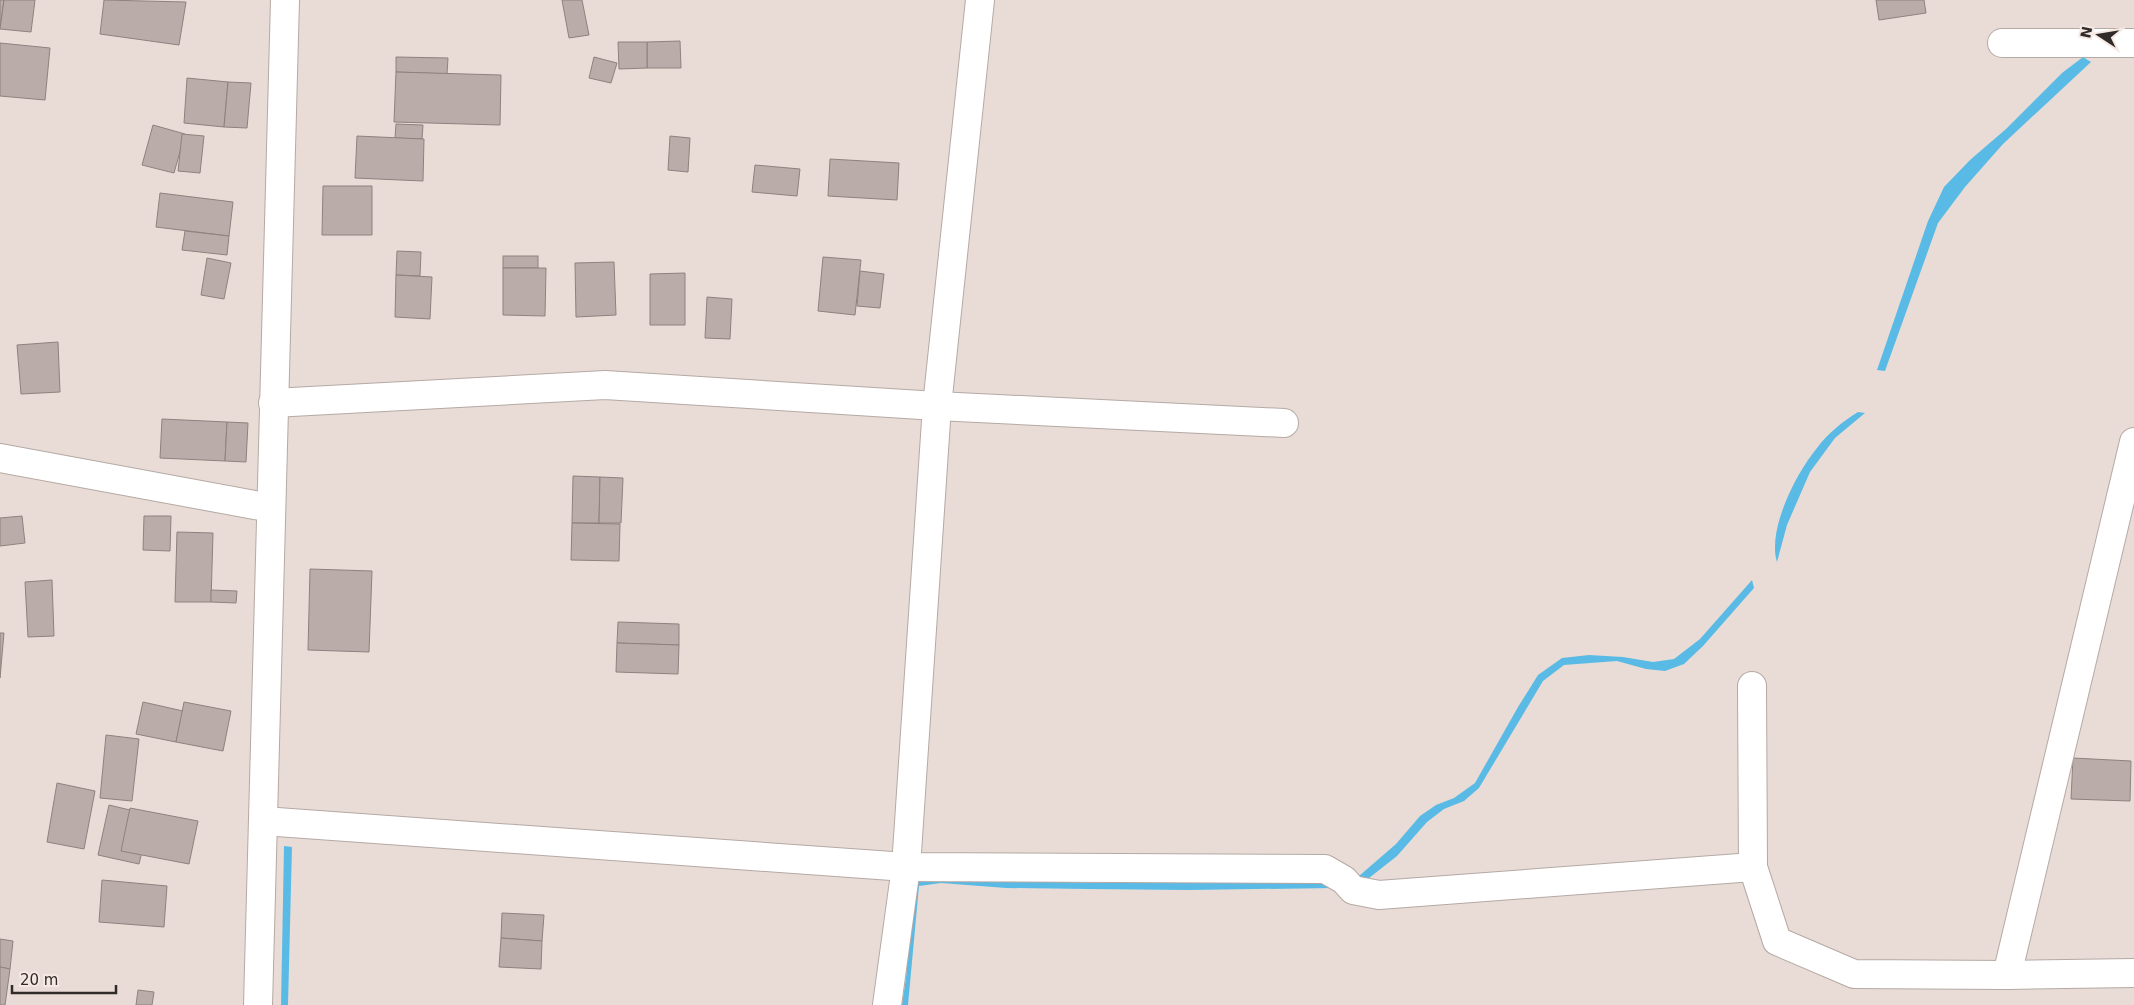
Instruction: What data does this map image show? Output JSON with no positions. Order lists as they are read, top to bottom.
{
  "scale_bar": "20 m",
  "north": "left"
}
